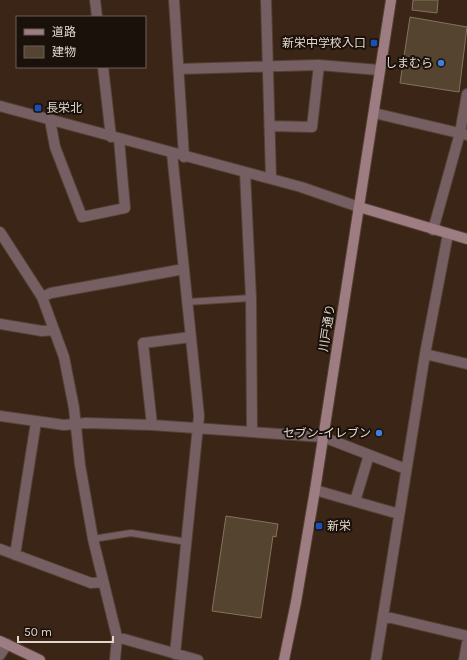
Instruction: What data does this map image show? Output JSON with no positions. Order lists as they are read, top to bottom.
{
  "streets": {
    "street": ["川戸通り"]
  },
  "places": {
    "transit": ["新栄中学校入口", "長栄北", "新栄"],
    "other": ["しまむら", "セブン-イレブン"]
  },
  "legend": ["道路", "建物"],
  "scale_bar": "50 m"
}
